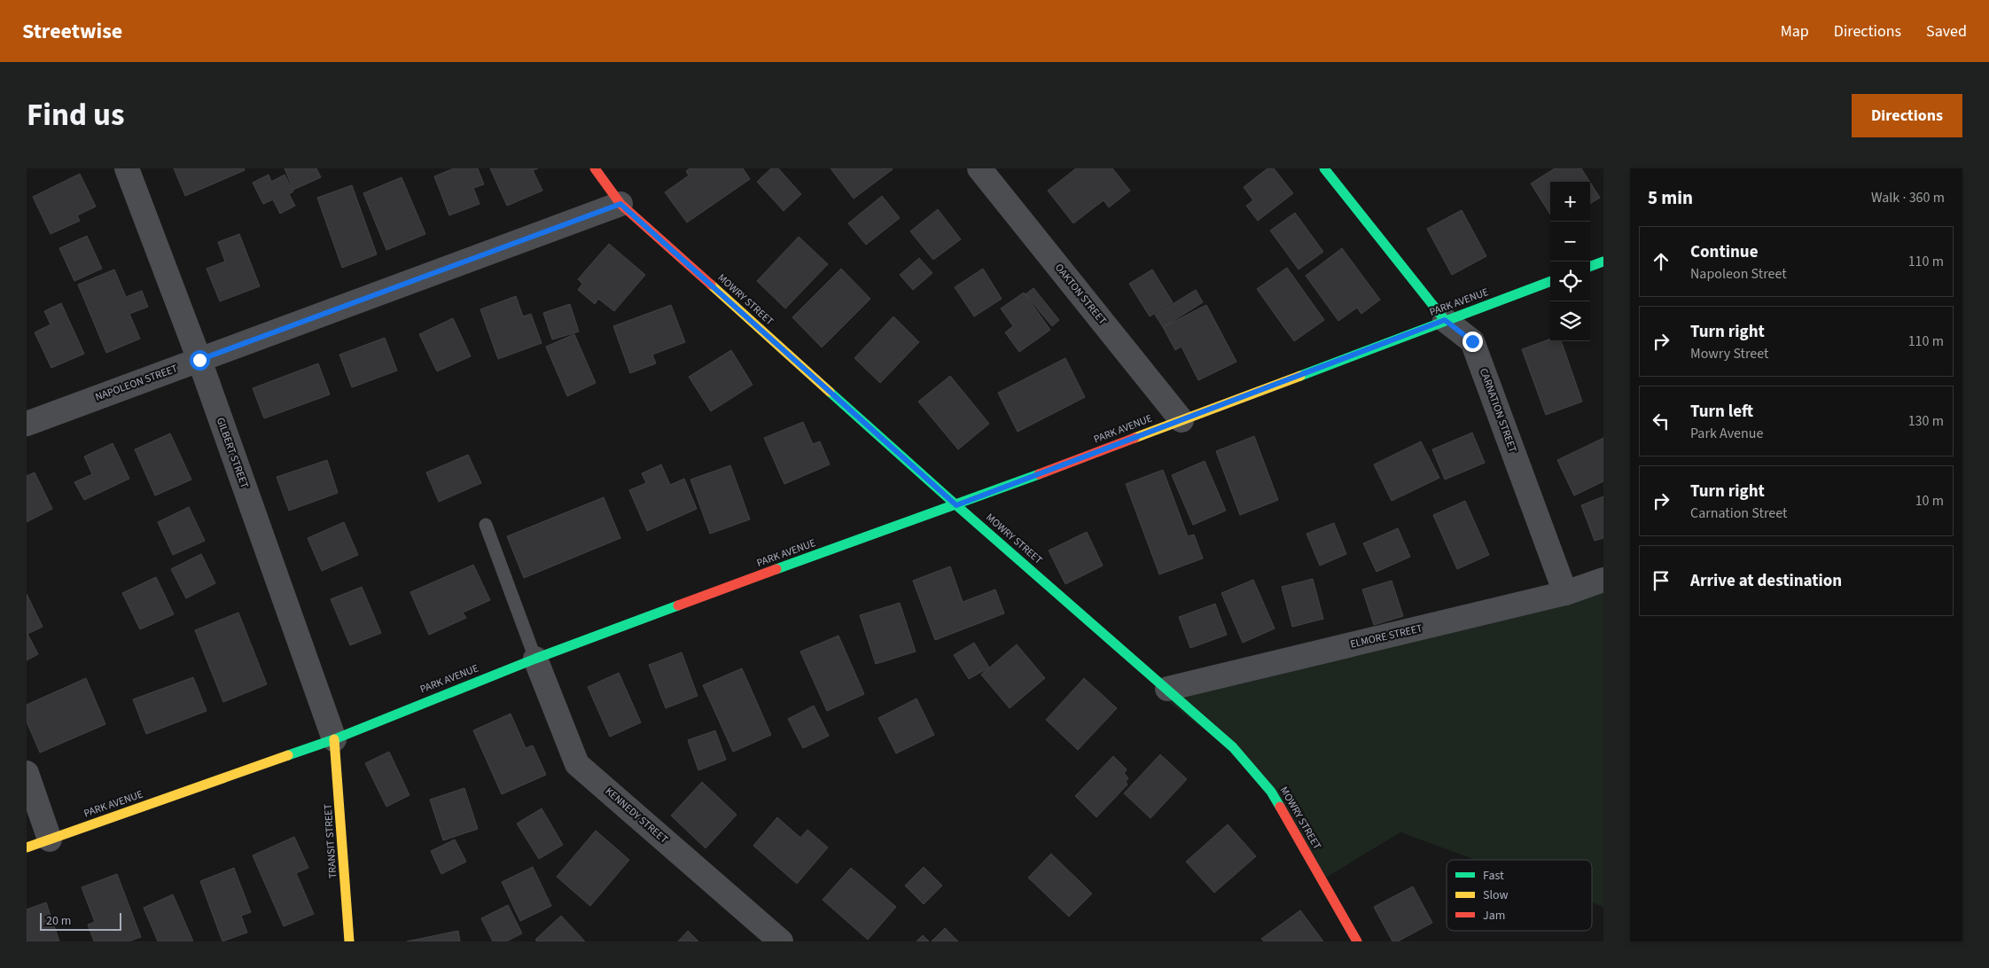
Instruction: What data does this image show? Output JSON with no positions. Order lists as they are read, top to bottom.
{
  "streets": {
    "main road": [
      "MOWRY STREET",
      "PARK AVENUE",
      "CARNATION STREET",
      "TRANSIT STREET"
    ],
    "street": [
      "OAKTON STREET",
      "NAPOLEON STREET",
      "GILBERT STREET",
      "ELMORE STREET",
      "KENNEDY STREET"
    ]
  },
  "crossings": [
    ["OAKTON STREET", "PARK AVENUE"],
    ["MOWRY STREET", "PARK AVENUE"],
    ["MOWRY STREET", "NAPOLEON STREET"],
    ["MOWRY STREET", "ELMORE STREET"],
    ["PARK AVENUE", "CARNATION STREET"],
    ["PARK AVENUE", "GILBERT STREET"],
    ["PARK AVENUE", "KENNEDY STREET"],
    ["PARK AVENUE", "TRANSIT STREET"],
    ["NAPOLEON STREET", "GILBERT STREET"],
    ["CARNATION STREET", "ELMORE STREET"],
    ["GILBERT STREET", "TRANSIT STREET"]
  ],
  "legend": ["Fast", "Slow", "Jam"],
  "scale_bar": "20 m",
  "page": {
    "header": "Streetwise",
    "nav": ["Map", "Directions", "Saved"],
    "title": "Find us",
    "buttons": "Directions",
    "heading": ["5 min", "Walk · 360 m"],
    "map_buttons": ["+", "−"],
    "list": [
      ["Continue", "Napoleon Street", "110 m"],
      ["Turn right", "Mowry Street", "110 m"],
      ["Turn left", "Park Avenue", "130 m"],
      ["Turn right", "Carnation Street", "10 m"],
      "Arrive at destination"
    ],
    "scale": "20 m"
  }
}
